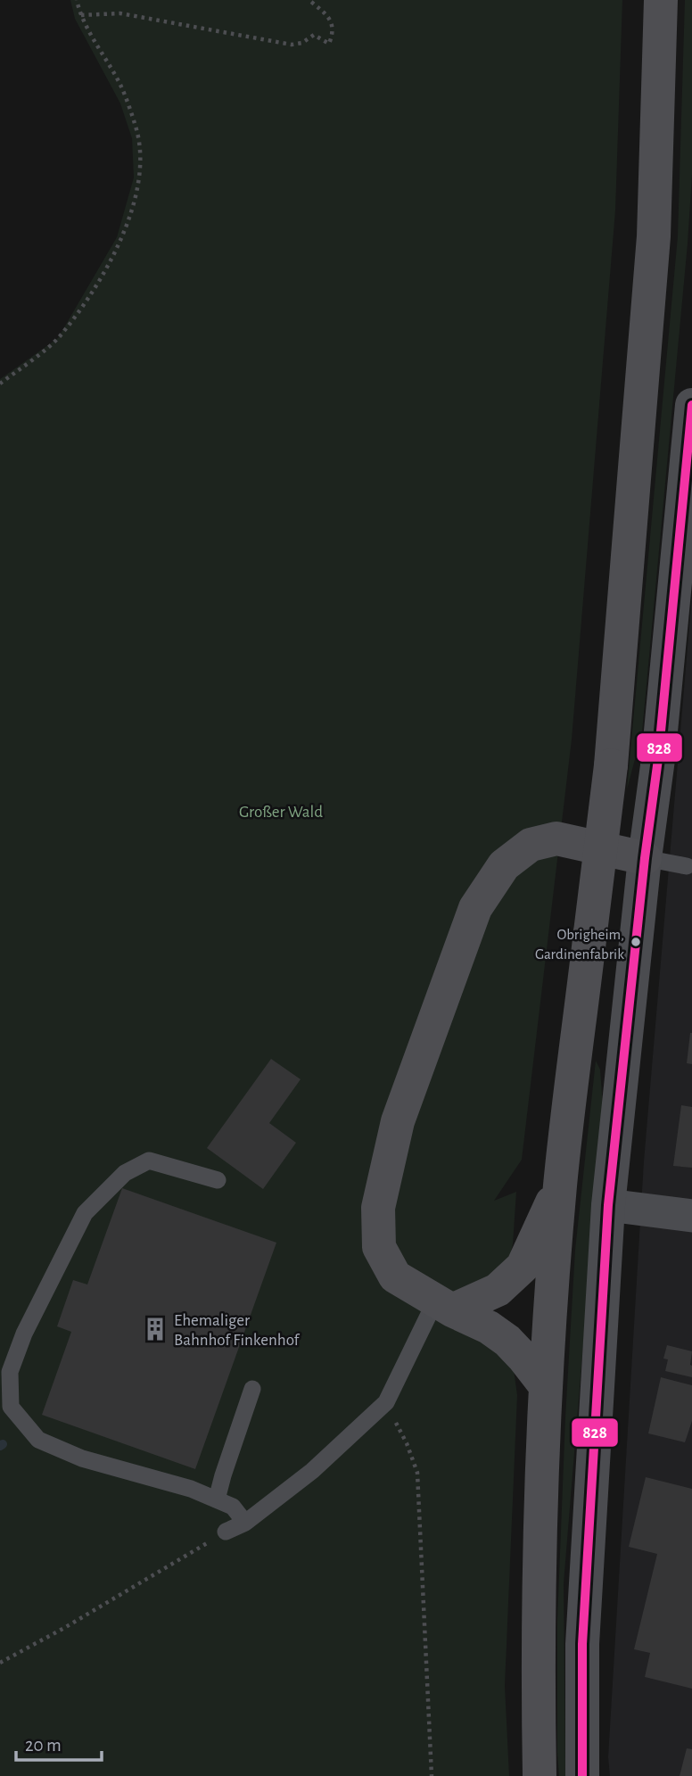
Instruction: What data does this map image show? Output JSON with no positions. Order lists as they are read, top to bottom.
{
  "parks": ["Großer Wald"],
  "places": {
    "other": ["Obrigheim, Gardinenfabrik"],
    "building": ["Ehemaliger Bahnhof Finkenhof"]
  },
  "lines": ["transit line 828"],
  "scale_bar": "20 m"
}
